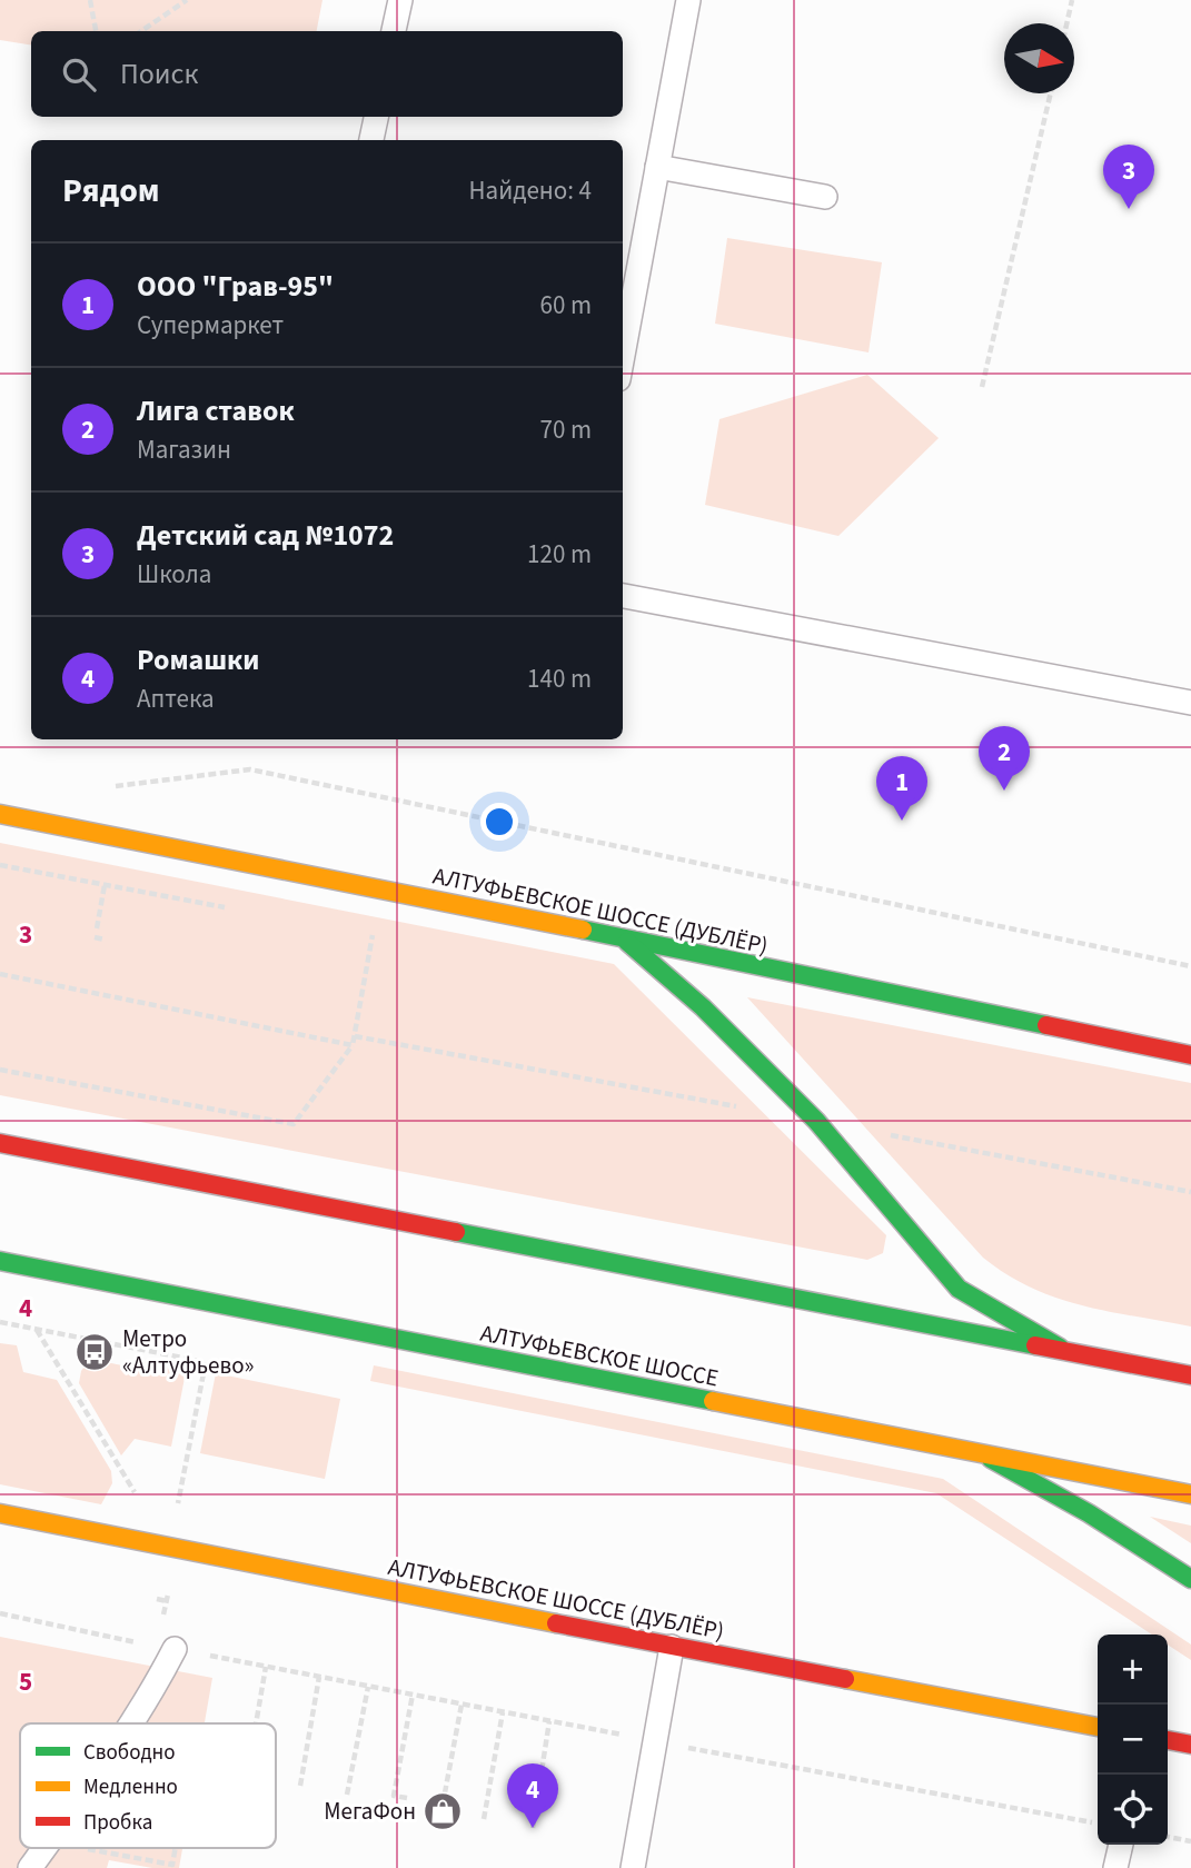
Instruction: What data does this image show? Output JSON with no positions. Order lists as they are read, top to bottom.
{
  "streets": {
    "main road": ["АЛТУФЬЕВСКОЕ ШОССЕ (ДУБЛЁР)", "АЛТУФЬЕВСКОЕ ШОССЕ"]
  },
  "places": {
    "bus stop": ["Метро «Алтуфьево»"],
    "shop": ["МегаФон"]
  },
  "legend": ["Свободно", "Медленно", "Пробка"],
  "north": "right",
  "page": {
    "search": "Поиск",
    "heading": ["Рядом", "Найдено: 4"],
    "pins": [
      "3",
      "2",
      "1",
      "4"
    ],
    "list": [
      {
        "mark": "1",
        "name": "ООО \"Грав-95\"",
        "note": "Супермаркет",
        "value": "60 m"
      },
      {
        "mark": "2",
        "name": "Лига ставок",
        "note": "Магазин",
        "value": "70 m"
      },
      {
        "mark": "3",
        "name": "Детский сад №1072",
        "note": "Школа",
        "value": "120 m"
      },
      {
        "mark": "4",
        "name": "Ромашки",
        "note": "Аптека",
        "value": "140 m"
      }
    ],
    "map_buttons": ["+", "−"]
  },
  "grid": {
    "rows": ["3", "4", "5"]
  }
}
